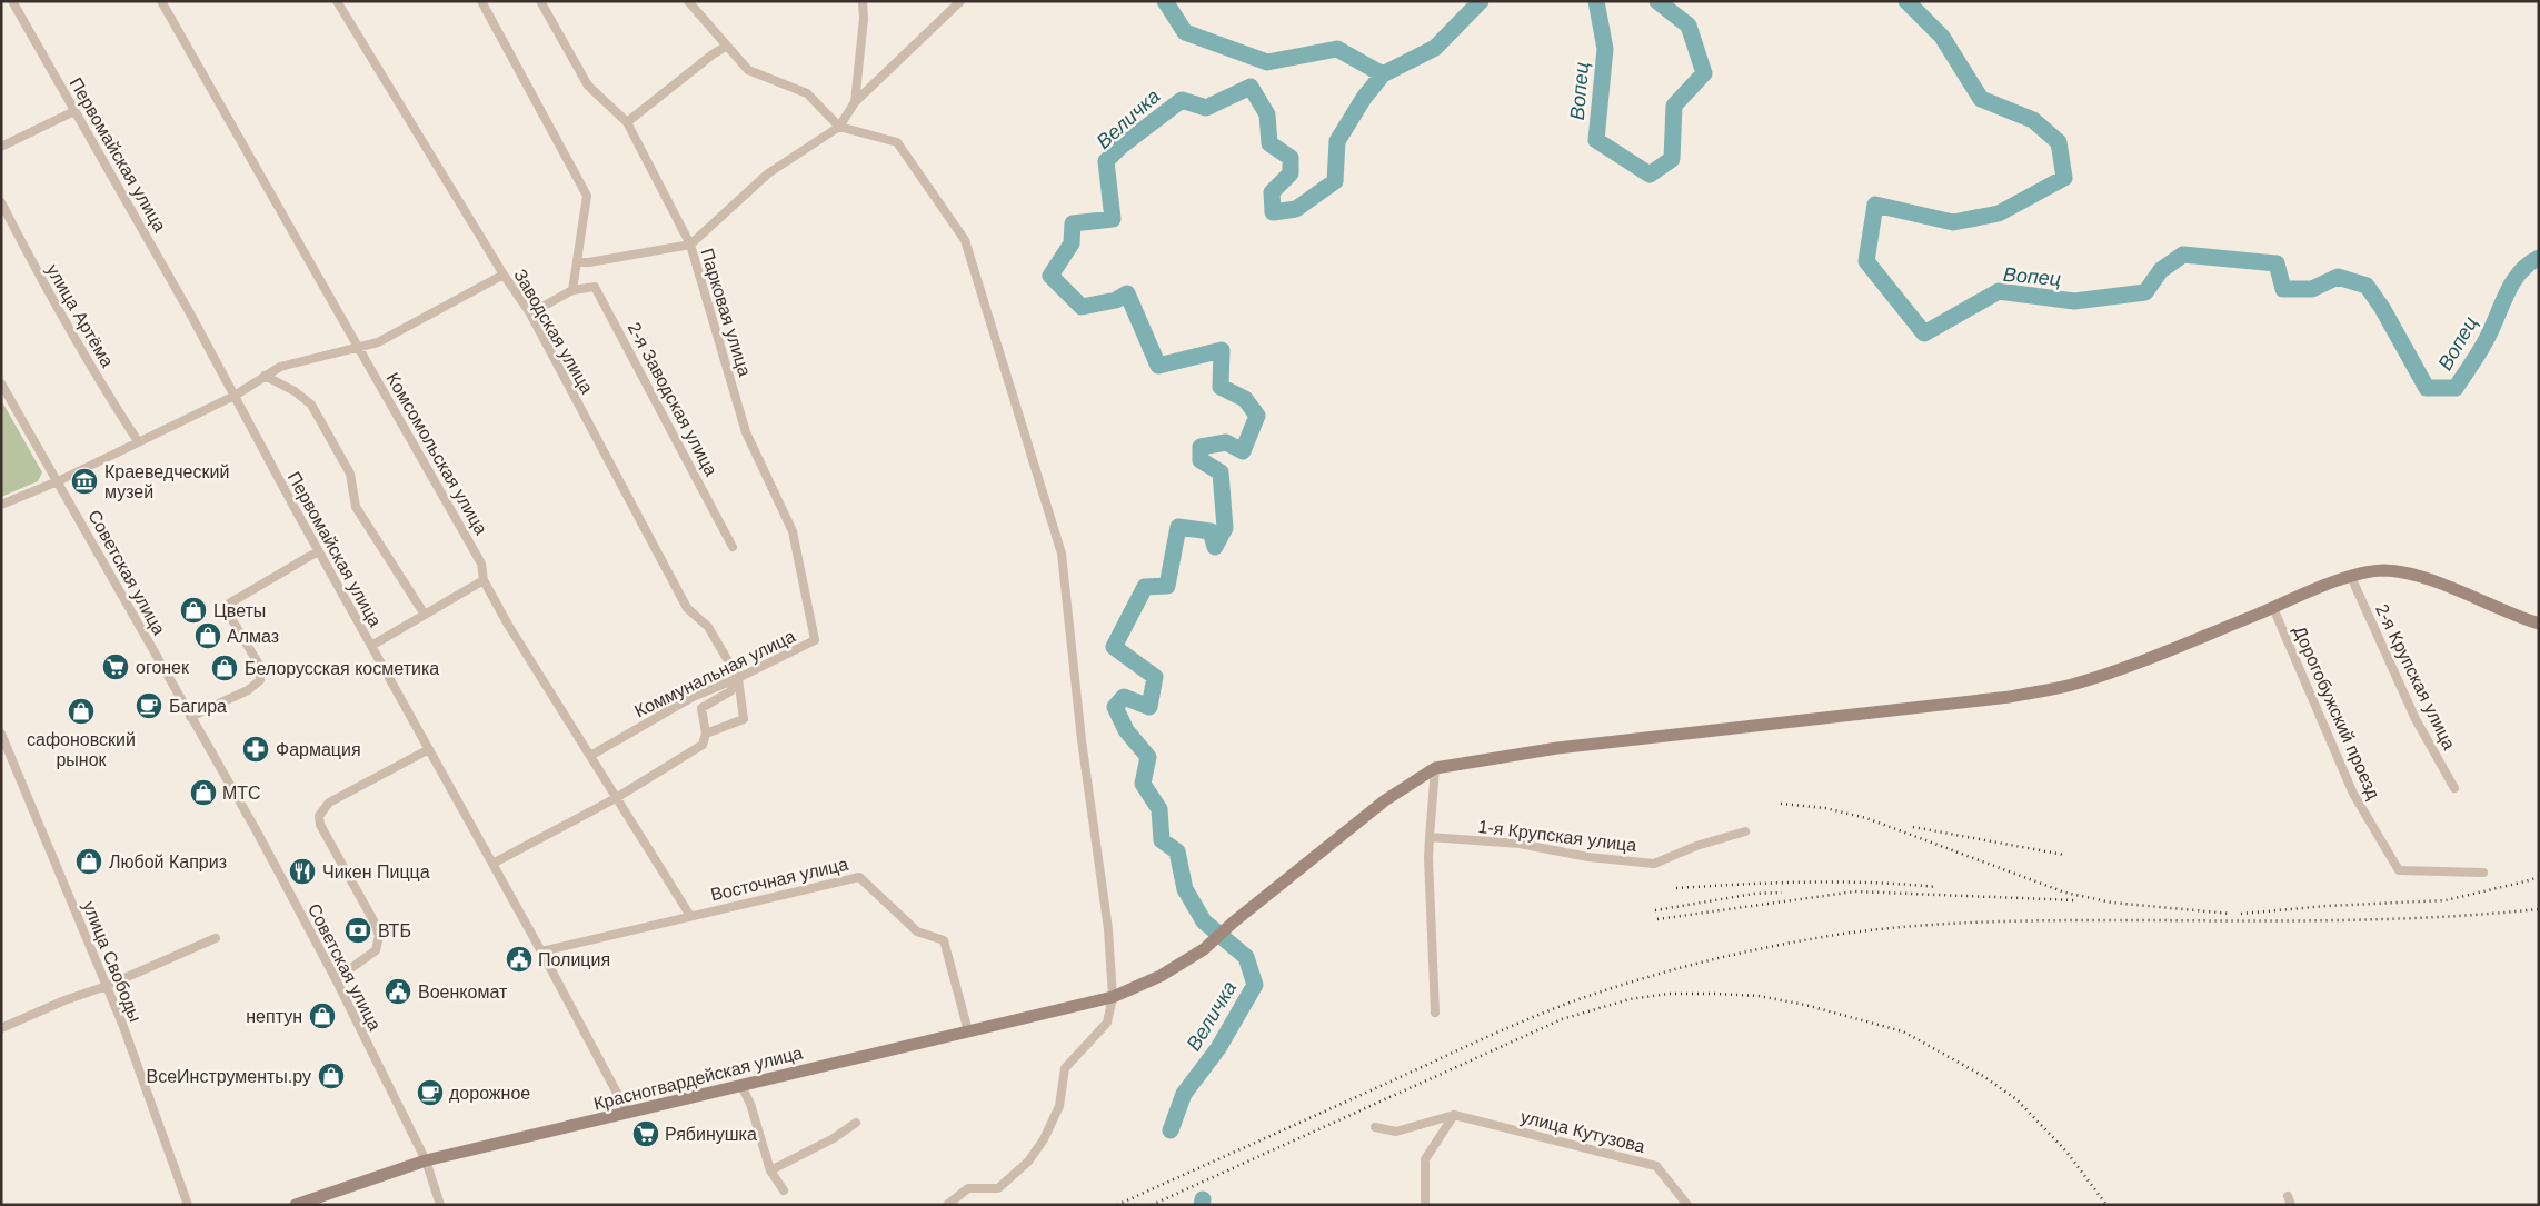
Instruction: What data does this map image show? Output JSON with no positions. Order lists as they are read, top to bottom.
{
  "streets": {
    "street": [
      "Первомайская улица",
      "Парковая улица",
      "улица Артёма",
      "Заводская улица",
      "2-я Заводская улица",
      "Комсомольская улица",
      "Советская улица",
      "Коммунальная улица",
      "2-я Крупская улица",
      "Дорогобужский проезд",
      "1-я Крупская улица",
      "Восточная улица",
      "улица Свободы",
      "Красногвардейская улица",
      "улица Кутузова"
    ]
  },
  "crossings": [
    ["Первомайская улица", "Восточная улица"],
    ["Первомайская улица", "Красногвардейская улица"],
    ["Парковая улица", "Коммунальная улица"],
    ["Заводская улица", "Коммунальная улица"],
    ["Комсомольская улица", "Коммунальная улица"],
    ["Комсомольская улица", "Восточная улица"],
    ["Советская улица", "Красногвардейская улица"],
    ["Восточная улица", "Красногвардейская улица"]
  ],
  "water": ["Вопец", "Величка"],
  "places": {
    "museum": ["Краеведческий музей"],
    "shop": [
      "Цветы",
      "Алмаз",
      "Белорусская косметика",
      "сафоновский рынок",
      "МТС",
      "Любой Каприз",
      "нептун",
      "ВсеИнструменты.ру"
    ],
    "supermarket": ["огонек", "Рябинушка"],
    "cafe": ["Багира", "дорожное"],
    "pharmacy": ["Фармация"],
    "restaurant": ["Чикен Пицца"],
    "bank": ["ВТБ"],
    "public building": ["Полиция", "Военкомат"]
  }
}
